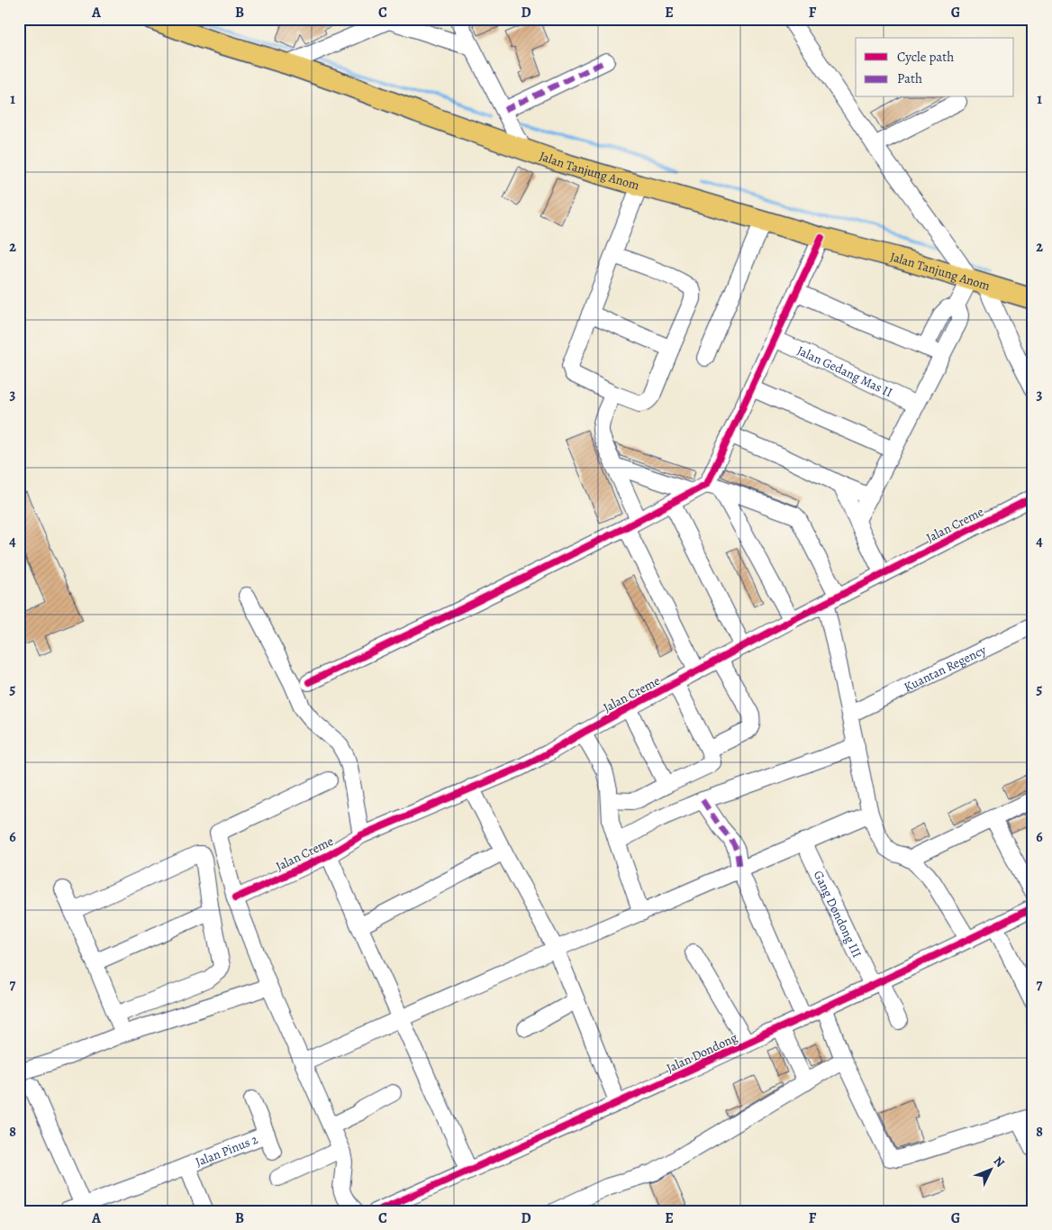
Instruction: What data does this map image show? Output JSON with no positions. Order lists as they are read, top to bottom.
{
  "streets": {
    "main road": ["Jalan Tanjung Anom"],
    "street": [
      "Jalan Gedang Mas II",
      "Jalan Creme",
      "Kuantan Regency",
      "Gang Dondong III",
      "Jalan Dondong",
      "Jalan Pinus 2"
    ]
  },
  "crossings": [
    ["Gang Dondong III", "Jalan Dondong"]
  ],
  "legend": ["Cycle path", "Path"],
  "north": "top right",
  "grid": {
    "columns": [
      "A",
      "B",
      "C",
      "D",
      "E",
      "F",
      "G"
    ],
    "rows": [
      "1",
      "2",
      "3",
      "4",
      "5",
      "6",
      "7",
      "8"
    ]
  }
}
